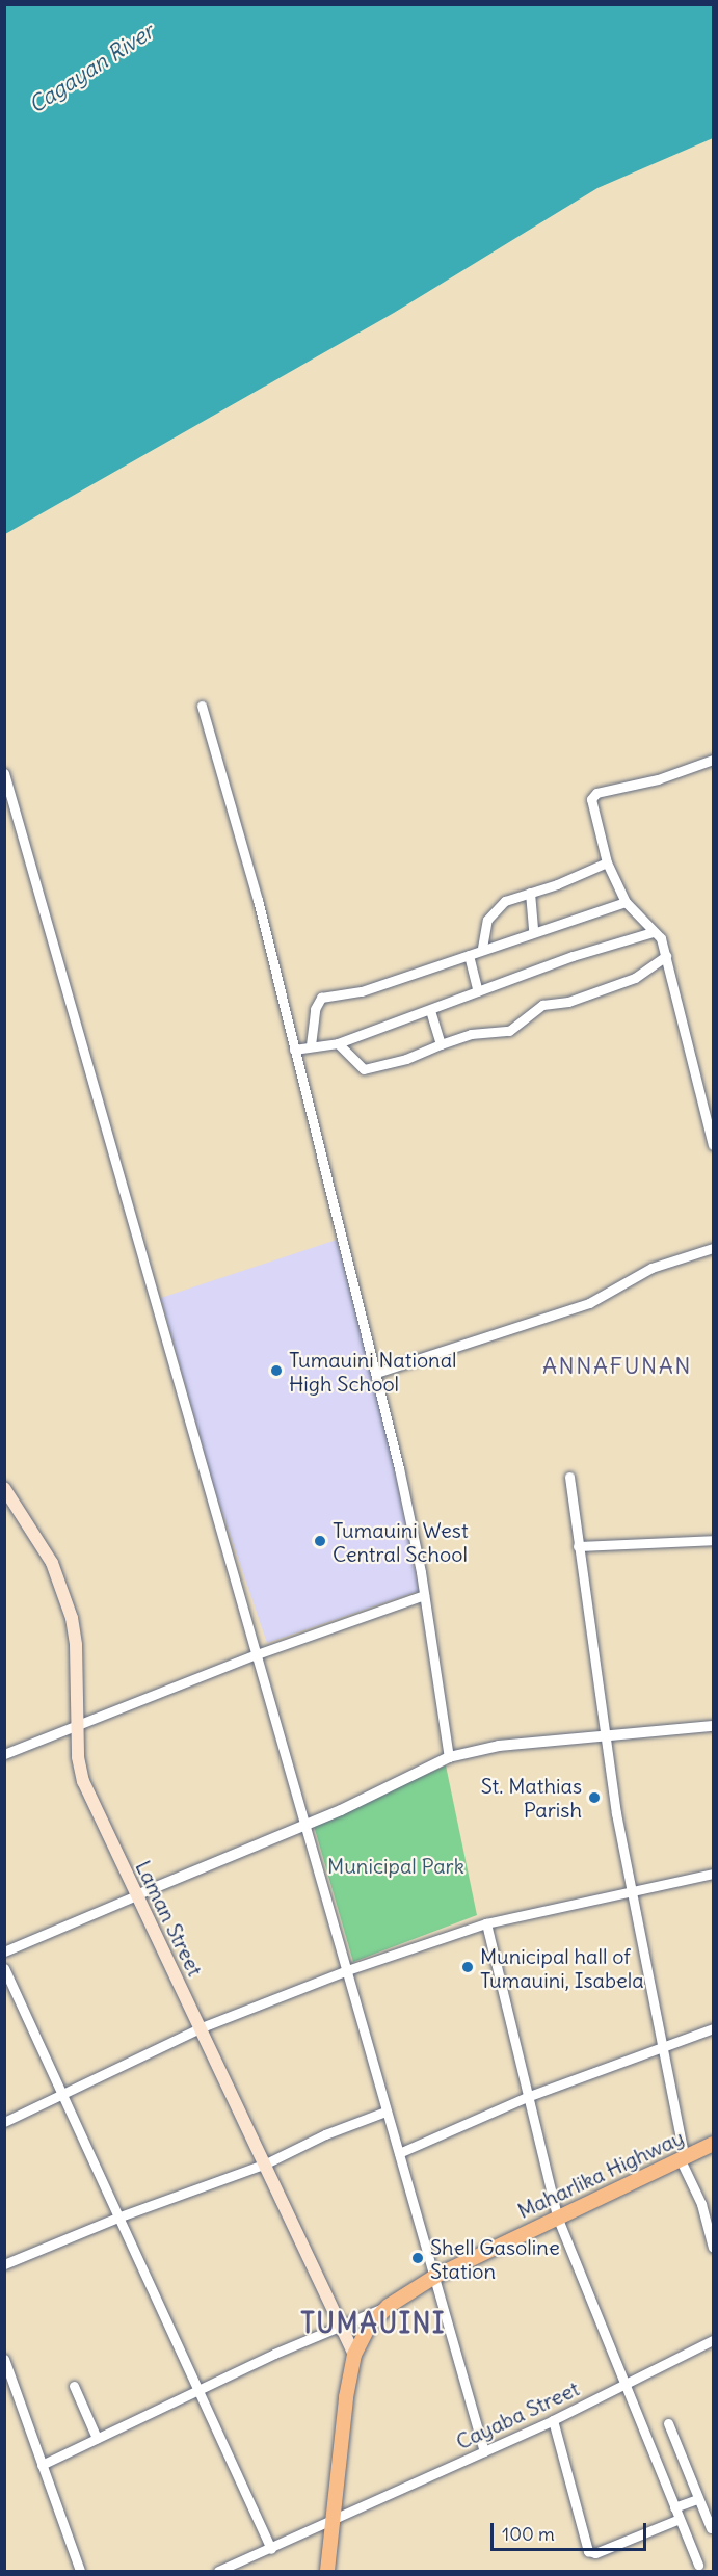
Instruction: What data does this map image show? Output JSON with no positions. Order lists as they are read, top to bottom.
{
  "streets": {
    "main road": ["Laman Street", "Maharlika Highway"],
    "street": ["Cayaba Street"]
  },
  "crossings": [
    ["Laman Street", "Maharlika Highway"],
    ["Maharlika Highway", "Cayaba Street"]
  ],
  "districts": ["ANNAFUNAN", "TUMAUINI"],
  "water": ["Cagayan River"],
  "parks": ["Municipal Park"],
  "places": [
    "Tumauini National High School",
    "Tumauini West Central School",
    "St. Mathias Parish",
    "Municipal hall of Tumauini, Isabela",
    "Shell Gasoline Station"
  ],
  "scale_bar": "100 m"
}
